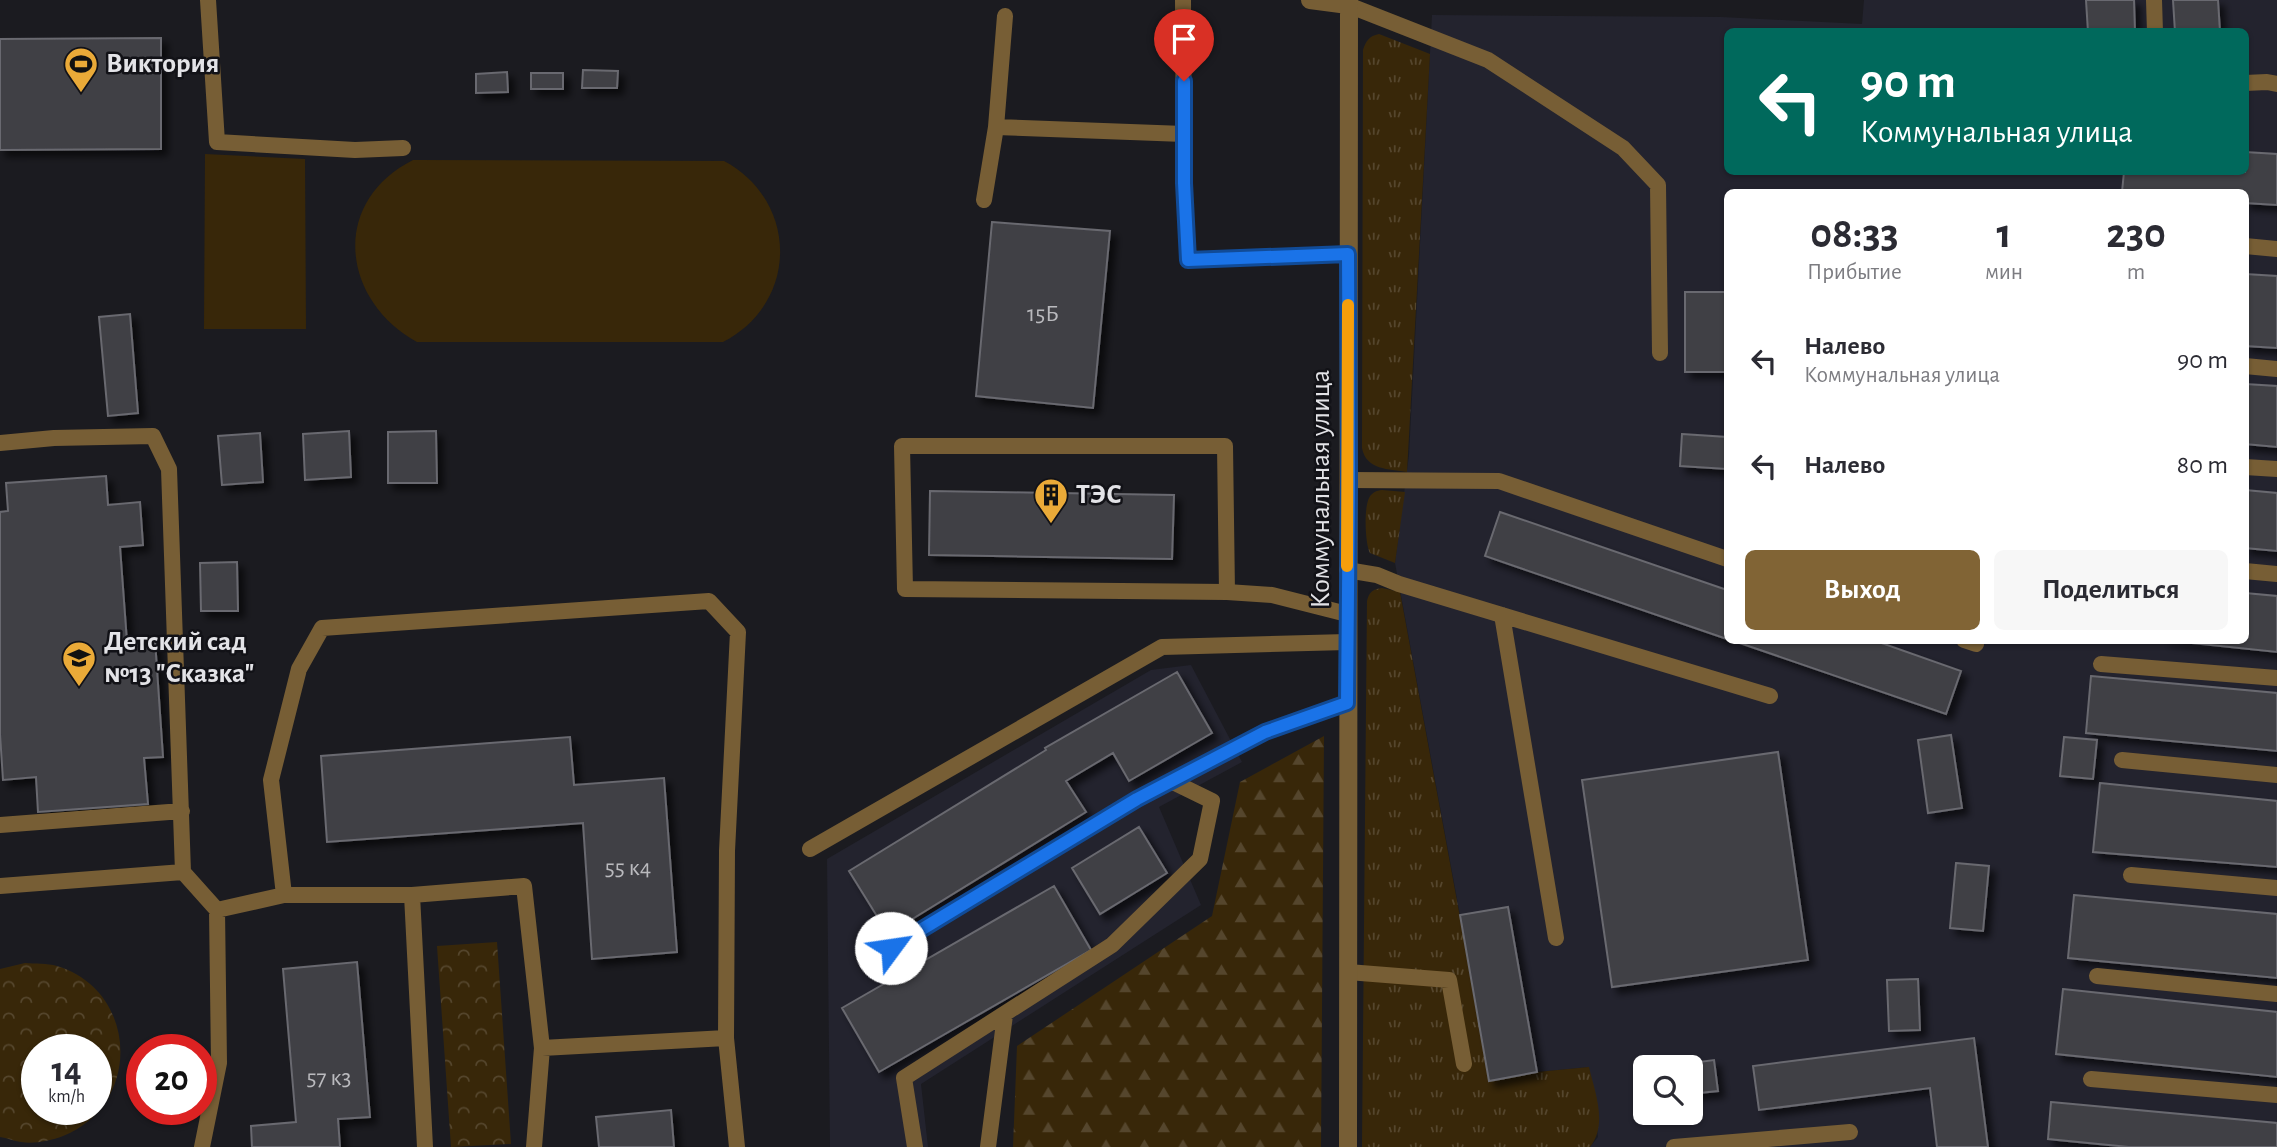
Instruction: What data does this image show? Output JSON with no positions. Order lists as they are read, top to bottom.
{
  "streets": {
    "street": ["Коммунальная улица"]
  },
  "places": {
    "sports": ["Виктория"],
    "building": ["ТЭС"],
    "school or university": ["Детский сад №13 \"Сказка\""]
  },
  "house_numbers": ["15Б", "55 к4", "57 к3"],
  "page": {
    "turn": ["90 m", "Коммунальная улица"],
    "eta": [
      "08:33",
      "Прибытие",
      "1",
      "мин",
      "230",
      "m"
    ],
    "list": [
      {
        "name": "Налево",
        "note": "Коммунальная улица",
        "value": "90 m"
      },
      {
        "name": "Налево",
        "value": "80 m"
      }
    ],
    "buttons": ["Выход", "Поделиться"],
    "speed": "14 km/h",
    "limit": "20"
  }
}
